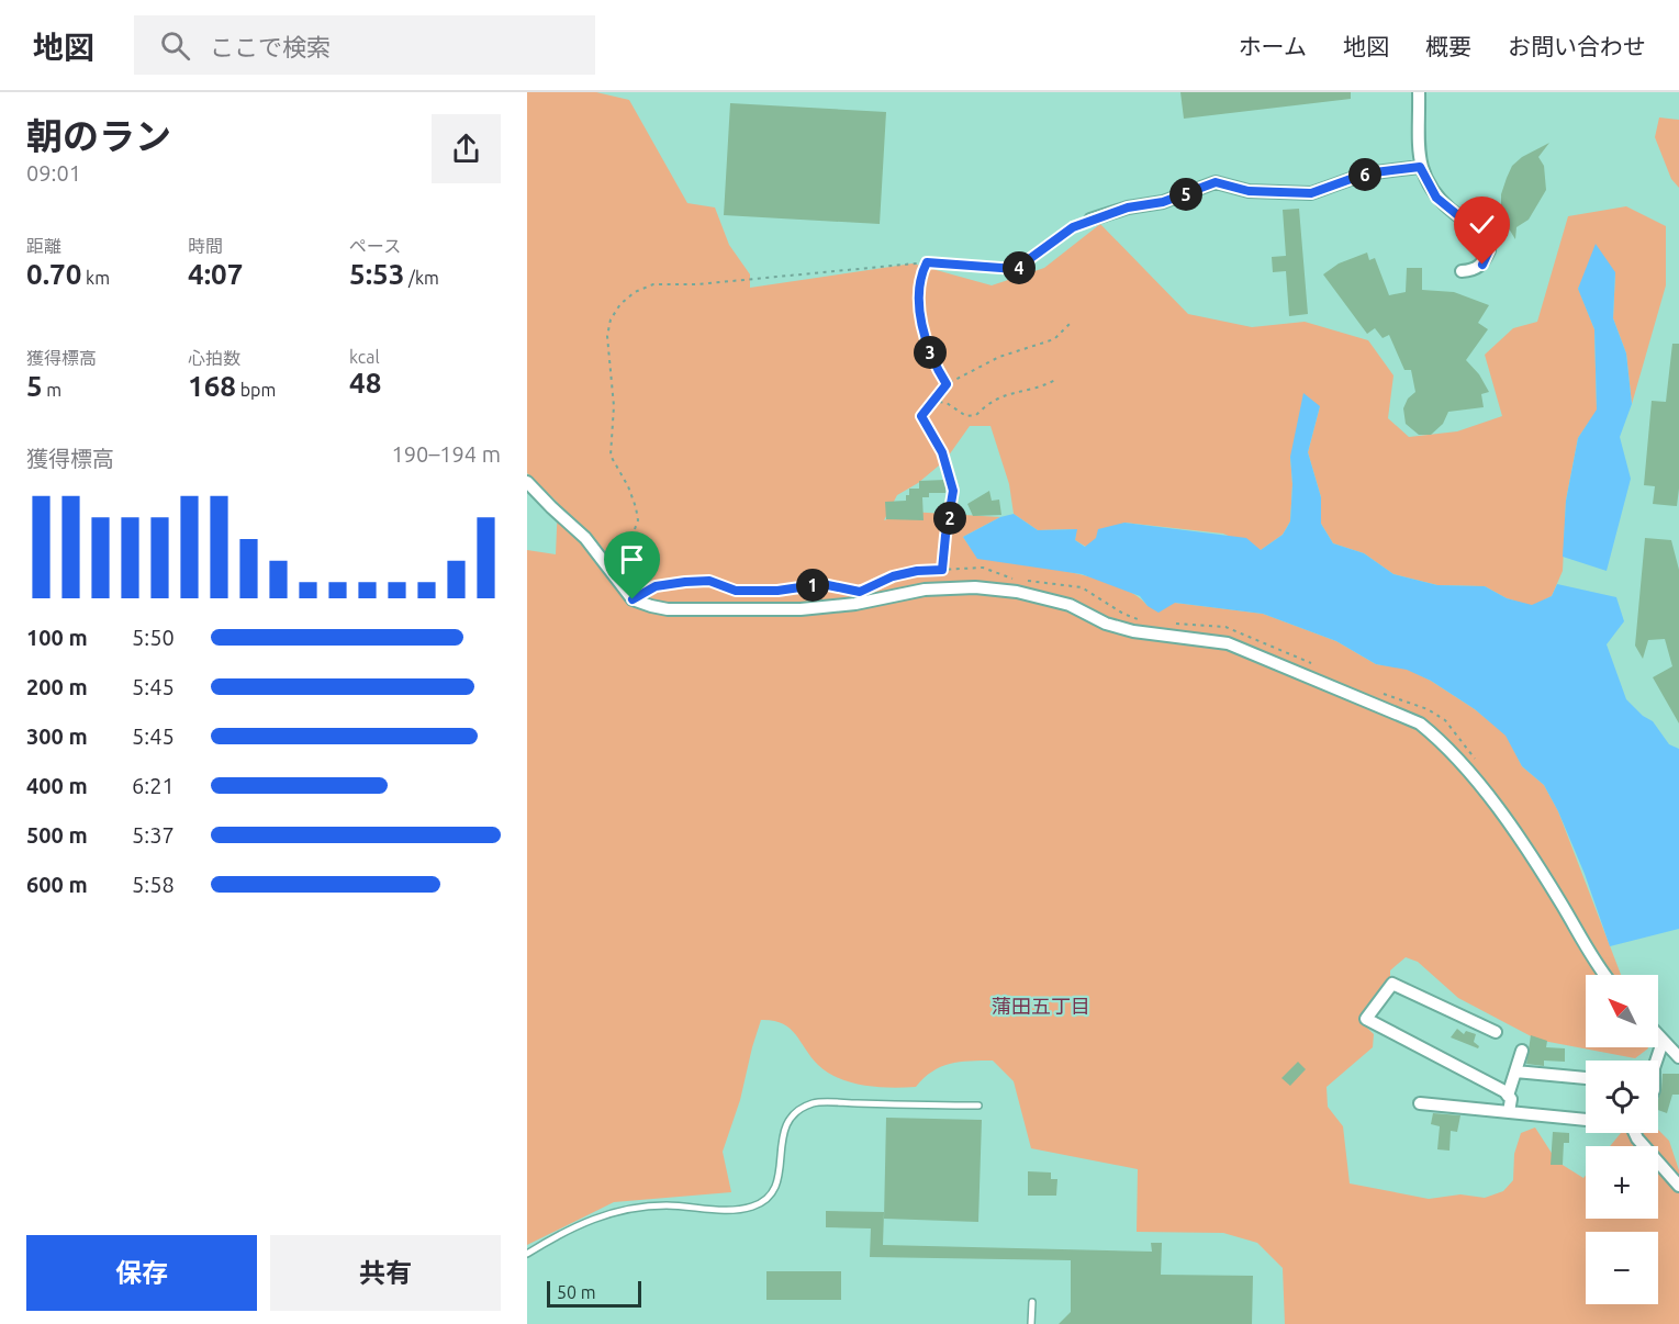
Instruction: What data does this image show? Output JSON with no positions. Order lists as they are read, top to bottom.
{
  "districts": ["蒲田五丁目"],
  "scale_bar": "50 m",
  "north": "top left",
  "page": {
    "header": "地図",
    "search": "ここで検索",
    "nav": [
      "ホーム",
      "地図",
      "概要",
      "お問い合わせ"
    ],
    "heading": ["朝のラン", "09:01"],
    "pins": [
      "6",
      "5",
      "4",
      "3",
      "2",
      "1"
    ],
    "stats": [
      ["距離", "0.70 km"],
      ["時間", "4:07"],
      ["ペース", "5:53 /km"],
      ["獲得標高", "5 m"],
      ["心拍数", "168 bpm"],
      ["kcal", "48"]
    ],
    "chart": ["獲得標高", "190–194 m"],
    "list": [
      {
        "name": "100 m",
        "note": "5:50"
      },
      {
        "name": "200 m",
        "note": "5:45"
      },
      {
        "name": "300 m",
        "note": "5:45"
      },
      {
        "name": "400 m",
        "note": "6:21"
      },
      {
        "name": "500 m",
        "note": "5:37"
      },
      {
        "name": "600 m",
        "note": "5:58"
      }
    ],
    "map_buttons": ["+", "−"],
    "buttons": ["保存", "共有"],
    "scale": "50 m"
  }
}
